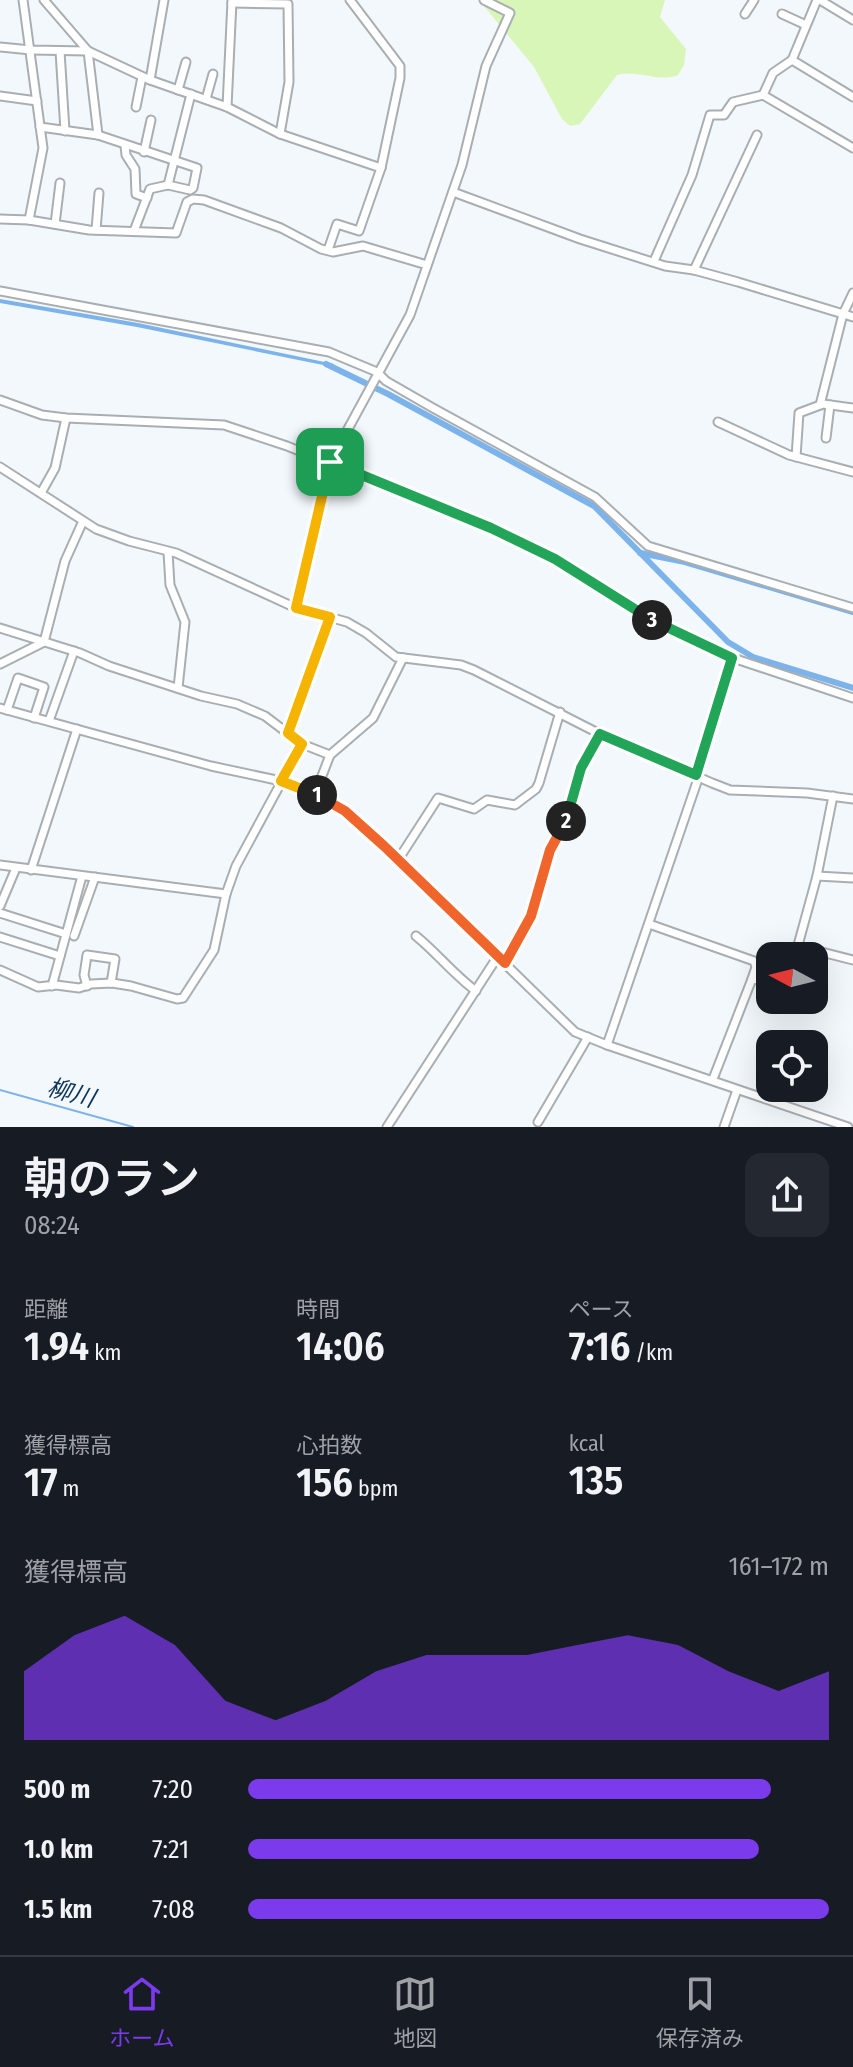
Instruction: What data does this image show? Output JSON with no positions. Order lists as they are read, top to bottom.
{
  "water": ["柳川"],
  "north": "left",
  "page": {
    "pins": ["3", "1", "2"],
    "heading": ["朝のラン", "08:24"],
    "stats": [
      ["距離", "1.94 km"],
      ["時間", "14:06"],
      ["ペース", "7:16 /km"],
      ["獲得標高", "17 m"],
      ["心拍数", "156 bpm"],
      ["kcal", "135"]
    ],
    "chart": ["獲得標高", "161–172 m"],
    "list": [
      {
        "name": "500 m",
        "note": "7:20"
      },
      {
        "name": "1.0 km",
        "note": "7:21"
      },
      {
        "name": "1.5 km",
        "note": "7:08"
      }
    ],
    "tabs": ["ホーム", "地図", "保存済み"]
  }
}
